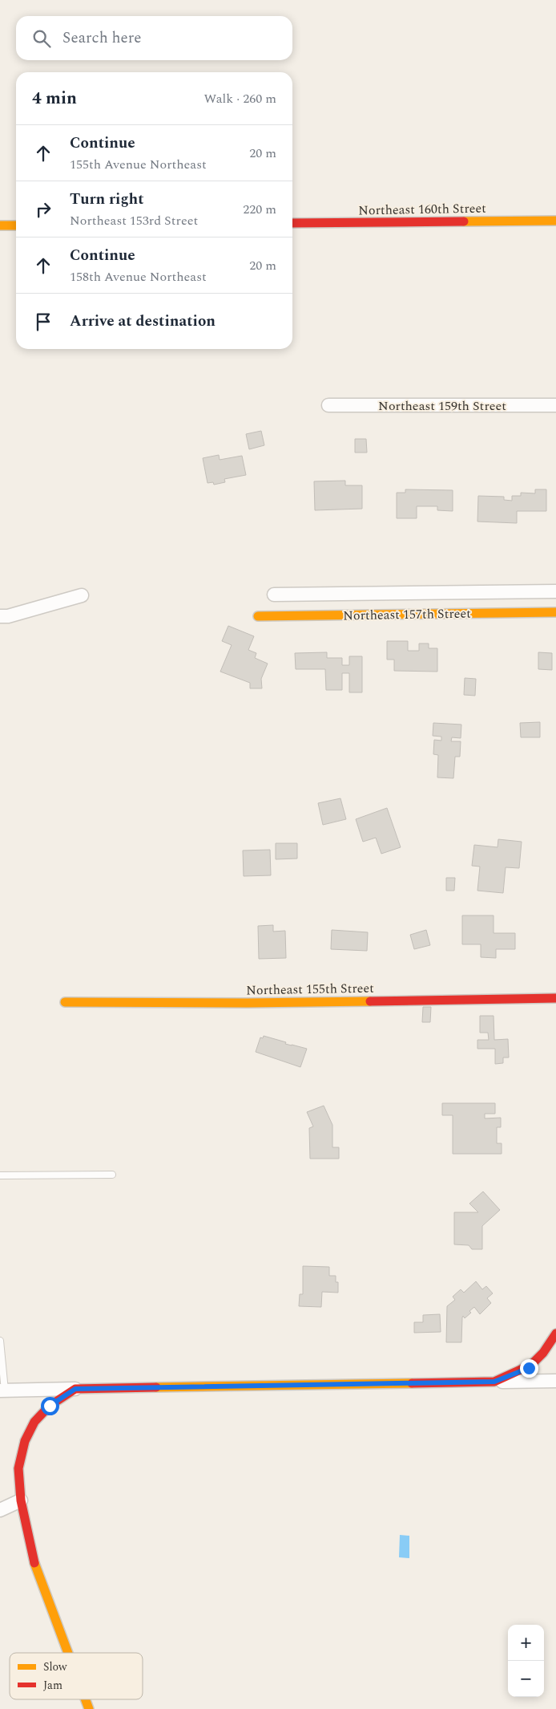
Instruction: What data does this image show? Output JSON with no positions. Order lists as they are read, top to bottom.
{
  "streets": {
    "street": [
      "Northeast 160th Street",
      "Northeast 159th Street",
      "Northeast 157th Street",
      "Northeast 155th Street"
    ]
  },
  "legend": ["Slow", "Jam"],
  "page": {
    "search": "Search here",
    "heading": ["4 min", "Walk · 260 m"],
    "list": [
      ["Continue", "155th Avenue Northeast", "20 m"],
      ["Turn right", "Northeast 153rd Street", "220 m"],
      ["Continue", "158th Avenue Northeast", "20 m"],
      "Arrive at destination"
    ],
    "map_buttons": ["+", "−"]
  }
}
